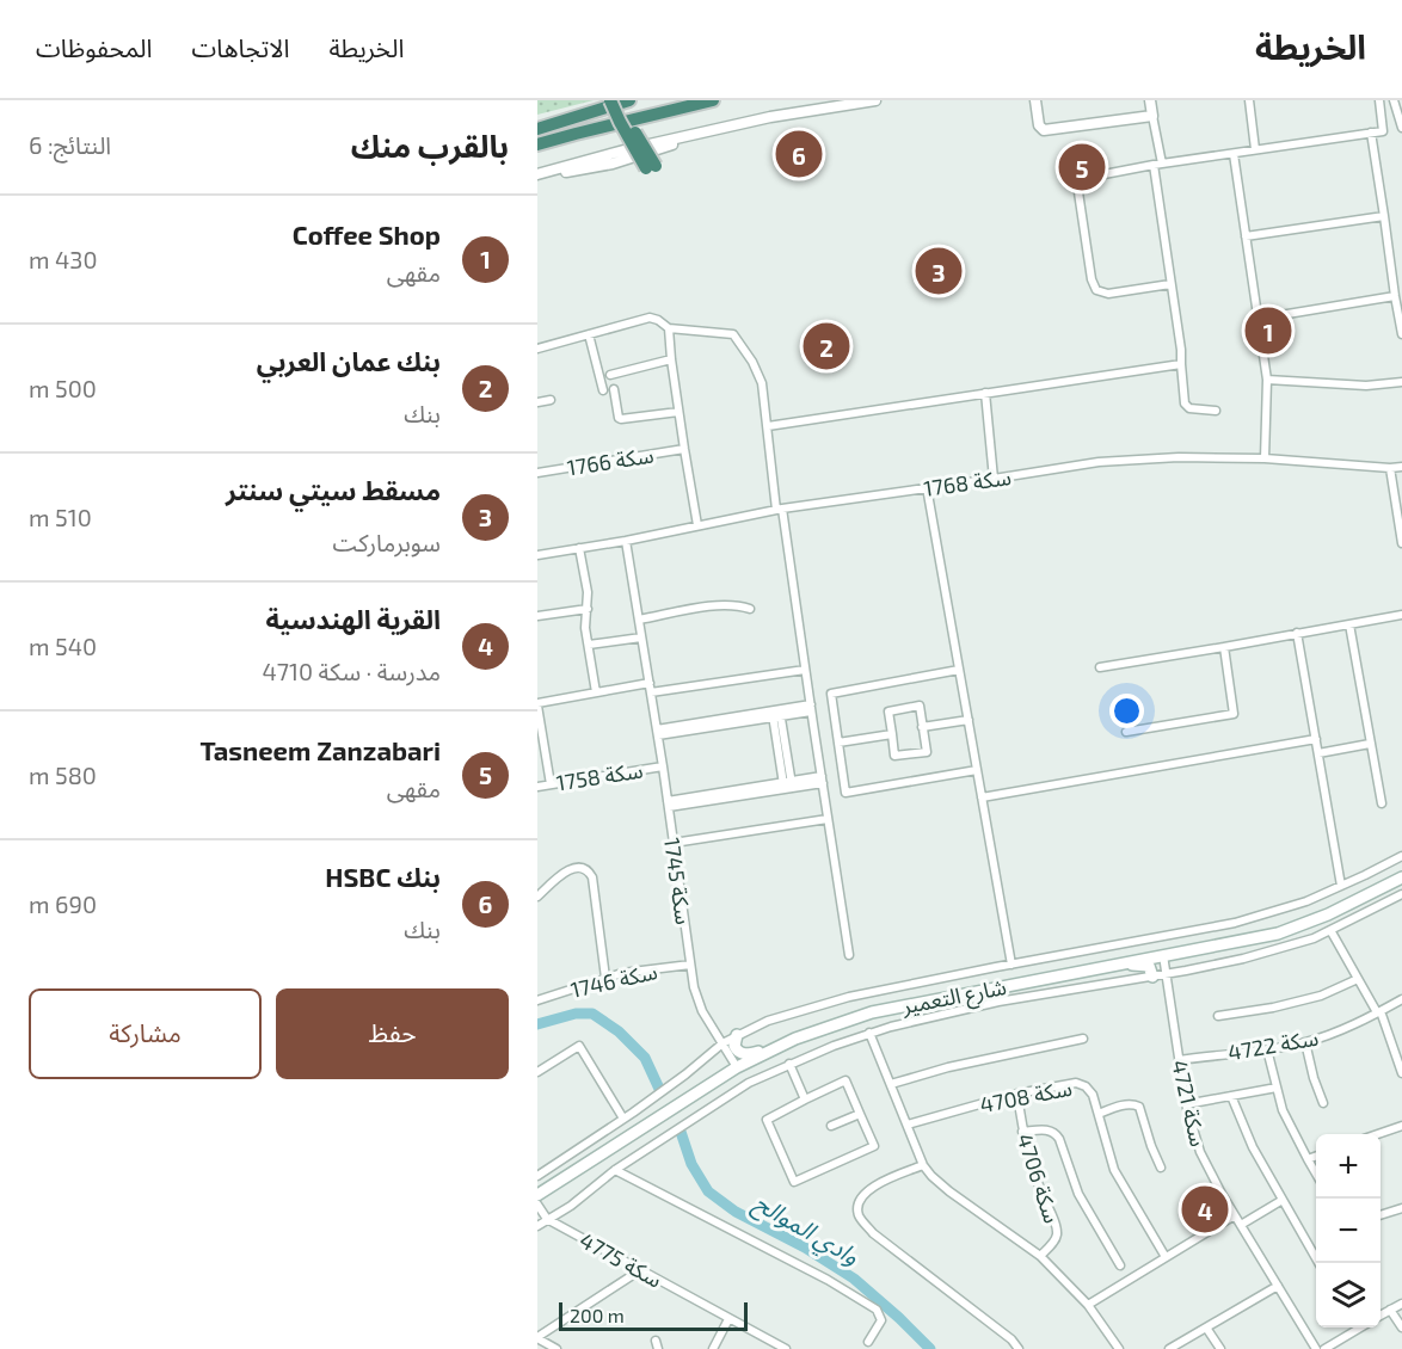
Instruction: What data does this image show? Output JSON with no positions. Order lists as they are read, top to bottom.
{
  "streets": {
    "main road": ["شارع التعمير"],
    "street": [
      "سكة 1766",
      "سكة 1768",
      "سكة 1758",
      "سكة 1745",
      "سكة 1746",
      "سكة 4722",
      "سكة 4708",
      "سكة 4721",
      "سكة 4706",
      "سكة 4775"
    ]
  },
  "crossings": [
    ["سكة 1768", "سكة 1745"],
    ["سكة 1758", "سكة 1745"],
    ["سكة 1745", "سكة 1746"],
    ["سكة 1745", "شارع التعمير"],
    ["شارع التعمير", "سكة 4721"],
    ["سكة 4722", "سكة 4721"],
    ["سكة 4708", "سكة 4706"]
  ],
  "water": ["وادي الموالح"],
  "scale_bar": "200 m",
  "page": {
    "header": "الخريطة",
    "nav": ["الخريطة", "الاتجاهات", "المحفوظات"],
    "heading": ["بالقرب منك", "النتائج: 6"],
    "pins": [
      "6",
      "5",
      "3",
      "1",
      "2",
      "4"
    ],
    "list": [
      {
        "mark": "1",
        "name": "Coffee Shop",
        "note": "مقهى",
        "value": "430 m"
      },
      {
        "mark": "2",
        "name": "بنك عمان العربي",
        "note": "بنك",
        "value": "500 m"
      },
      {
        "mark": "3",
        "name": "مسقط سيتي سنتر",
        "note": "سوبرماركت",
        "value": "510 m"
      },
      {
        "mark": "4",
        "name": "القرية الهندسية",
        "note": "مدرسة · سكة 4710",
        "value": "540 m"
      },
      {
        "mark": "5",
        "name": "Tasneem Zanzabari",
        "note": "مقهى",
        "value": "580 m"
      },
      {
        "mark": "6",
        "name": "بنك HSBC",
        "note": "بنك",
        "value": "690 m"
      }
    ],
    "buttons": ["حفظ", "مشاركة"],
    "map_buttons": ["+", "−"],
    "scale": "200 m"
  }
}
